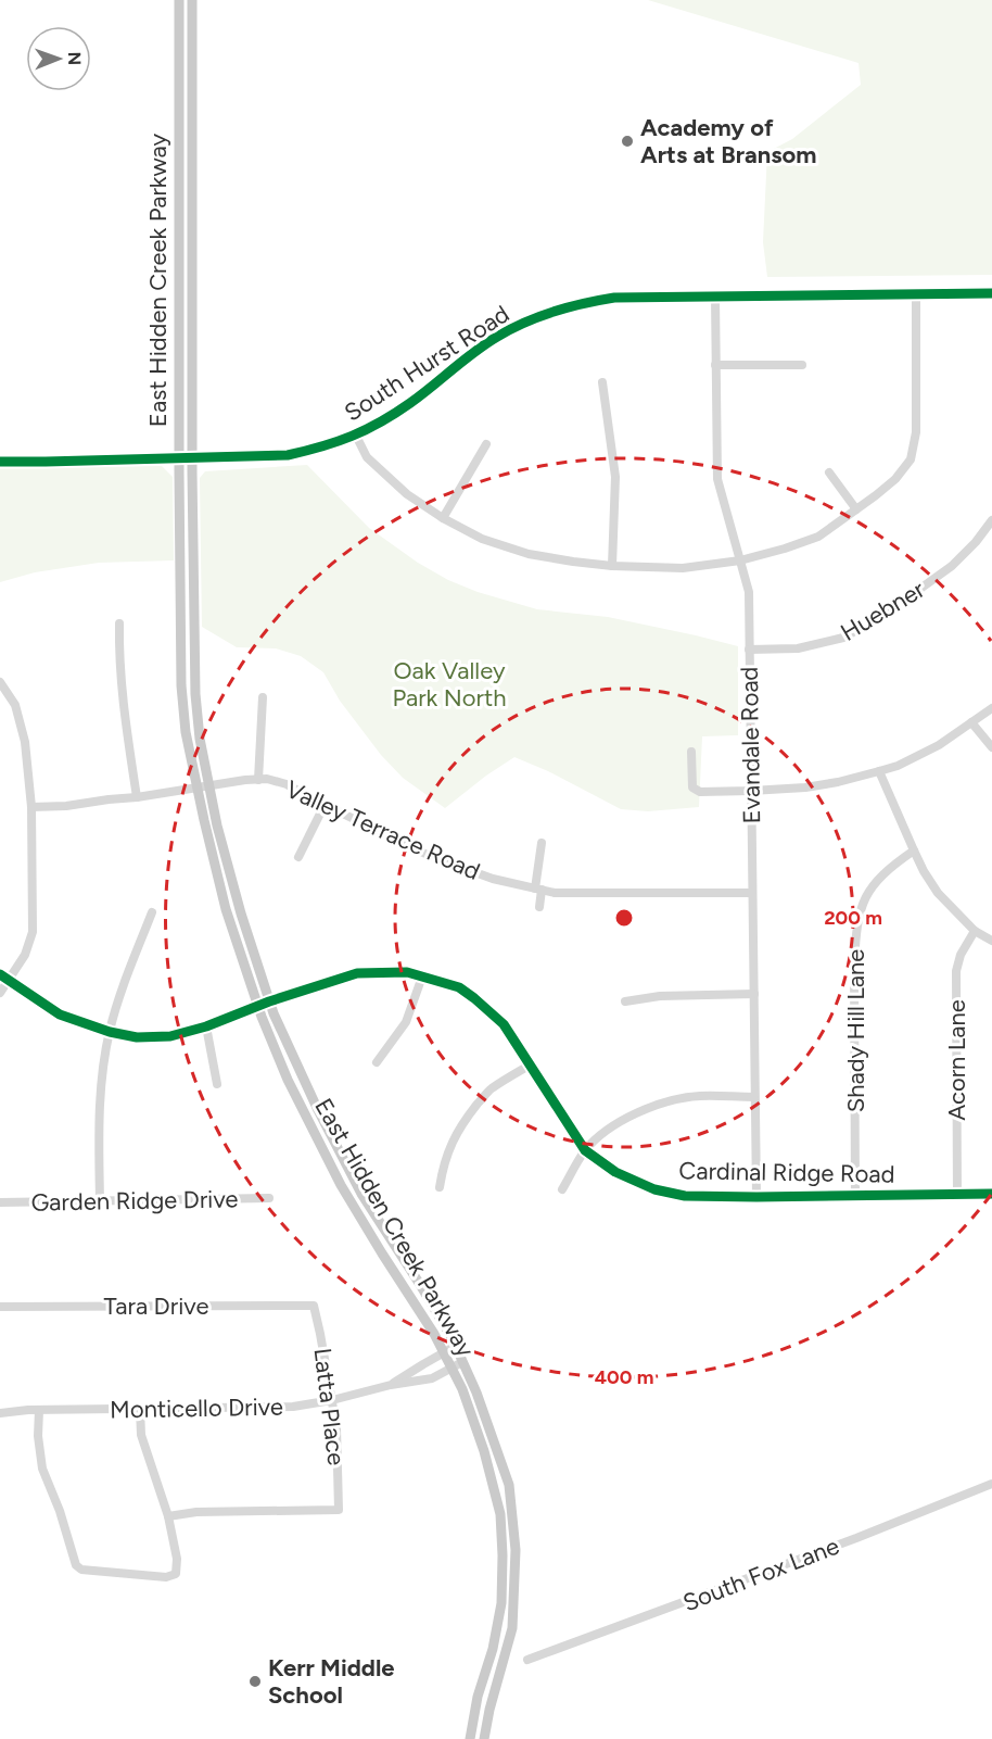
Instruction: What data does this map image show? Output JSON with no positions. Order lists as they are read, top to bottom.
{
  "streets": {
    "main road": ["East Hidden Creek Parkway"],
    "street": [
      "South Hurst Road",
      "Huebner",
      "Evandale Road",
      "Valley Terrace Road",
      "Shady Hill Lane",
      "Acorn Lane",
      "Cardinal Ridge Road",
      "Garden Ridge Drive",
      "Tara Drive",
      "Latta Place",
      "Monticello Drive",
      "South Fox Lane"
    ]
  },
  "crossings": [
    ["East Hidden Creek Parkway", "South Hurst Road"],
    ["East Hidden Creek Parkway", "Valley Terrace Road"],
    ["East Hidden Creek Parkway", "Cardinal Ridge Road"],
    ["East Hidden Creek Parkway", "Monticello Drive"],
    ["South Hurst Road", "Evandale Road"],
    ["Huebner", "Evandale Road"],
    ["Evandale Road", "Valley Terrace Road"],
    ["Evandale Road", "Cardinal Ridge Road"],
    ["Shady Hill Lane", "Cardinal Ridge Road"],
    ["Acorn Lane", "Cardinal Ridge Road"],
    ["Tara Drive", "Latta Place"],
    ["Latta Place", "Monticello Drive"]
  ],
  "parks": ["Oak Valley Park North"],
  "places": ["Academy of Arts at Bransom", "Kerr Middle School"],
  "north": "right",
  "rings": ["200 m", "400 m"]
}
